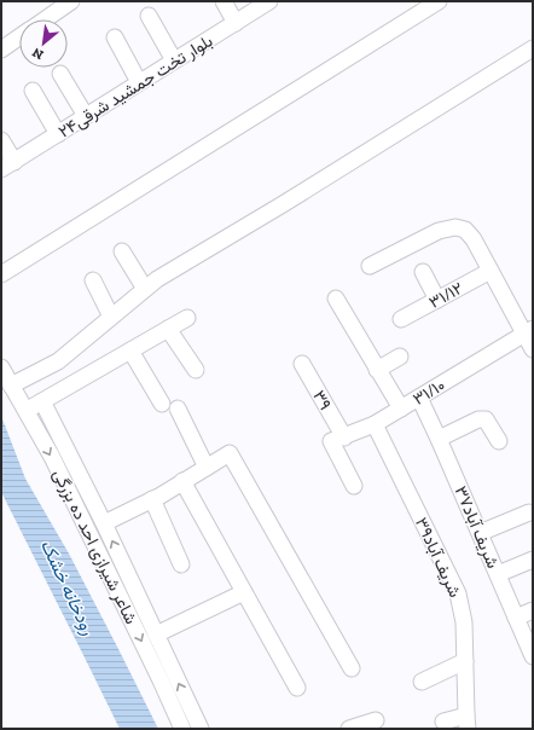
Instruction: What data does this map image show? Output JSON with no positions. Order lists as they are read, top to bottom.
{
  "streets": {
    "street": [
      "بلوار تخت جمشید شرقی۲۴",
      "۳۱/۱۲",
      "۳۱/۱۰",
      "۳۹",
      "شریف آباد۳۷",
      "شاعر شیرازی احد ده بزرگی",
      "شریف آباد۳۹"
    ]
  },
  "crossings": [
    ["۳۱/۱۰", "۳۹"],
    ["۳۱/۱۰", "شریف آباد۳۷"],
    ["۳۱/۱۰", "شریف آباد۳۹"]
  ],
  "water": ["رودخانه خشک"],
  "north": "bottom left"
}
